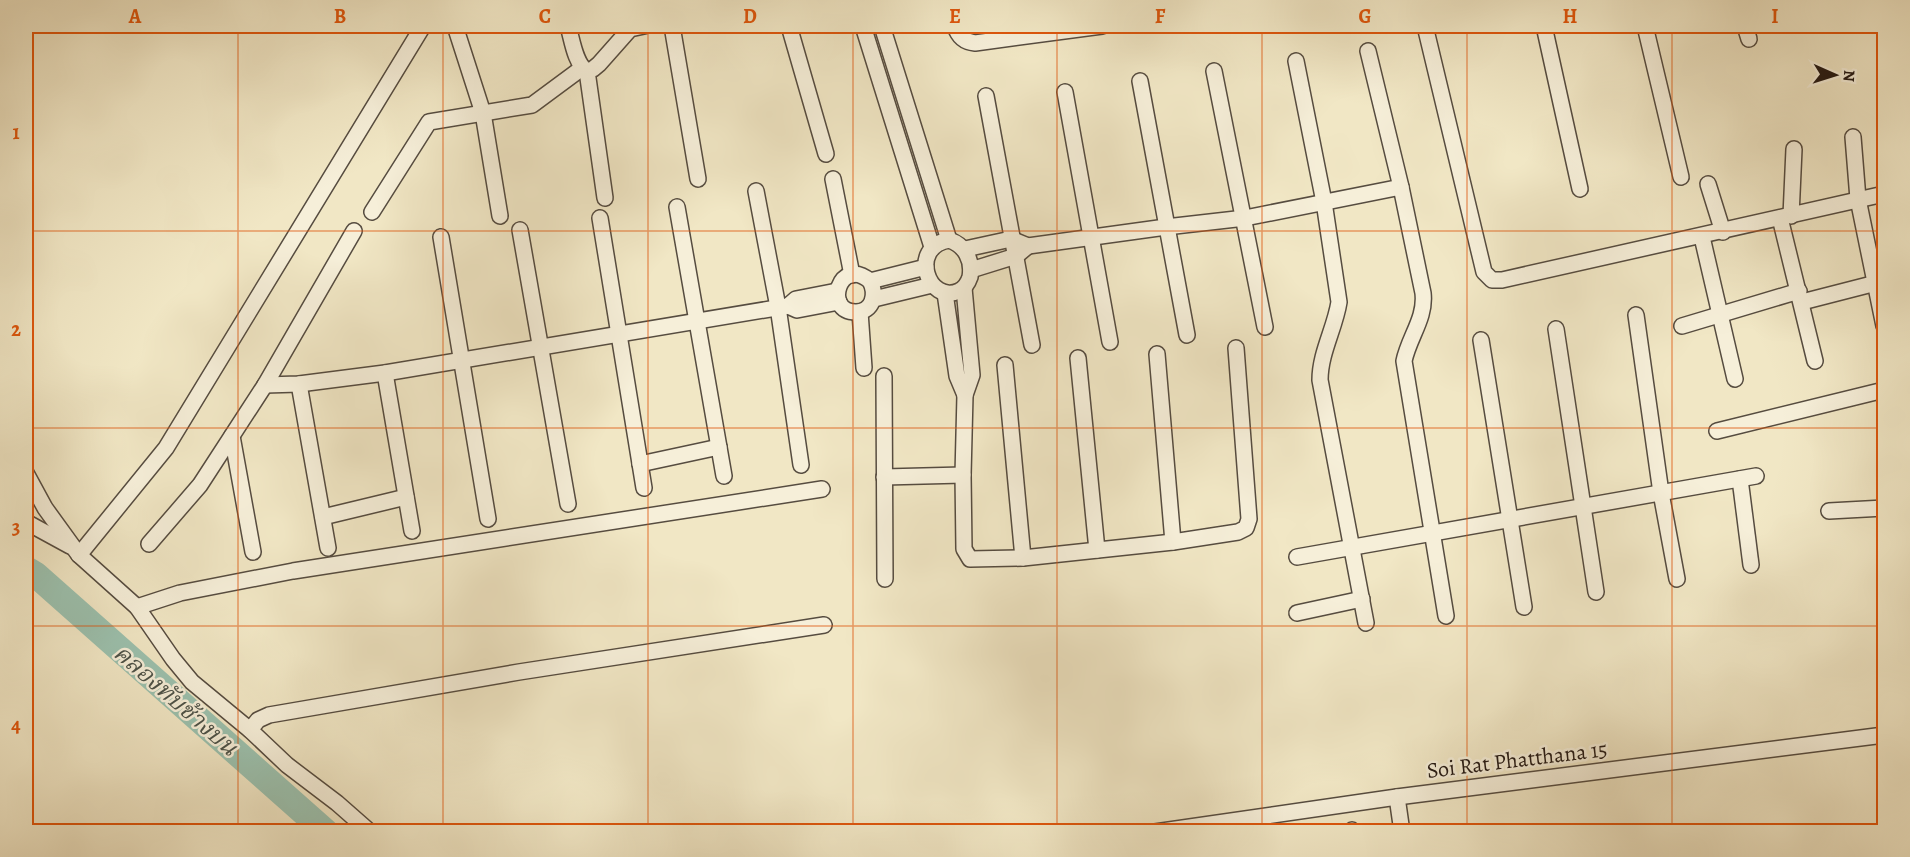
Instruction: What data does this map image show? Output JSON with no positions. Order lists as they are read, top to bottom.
{
  "streets": {
    "street": ["Soi Rat Phatthana 15"]
  },
  "water": ["คลองทับช้างบน"],
  "north": "right",
  "grid": {
    "columns": [
      "A",
      "B",
      "C",
      "D",
      "E",
      "F",
      "G",
      "H",
      "I"
    ],
    "rows": [
      "1",
      "2",
      "3",
      "4"
    ]
  }
}
